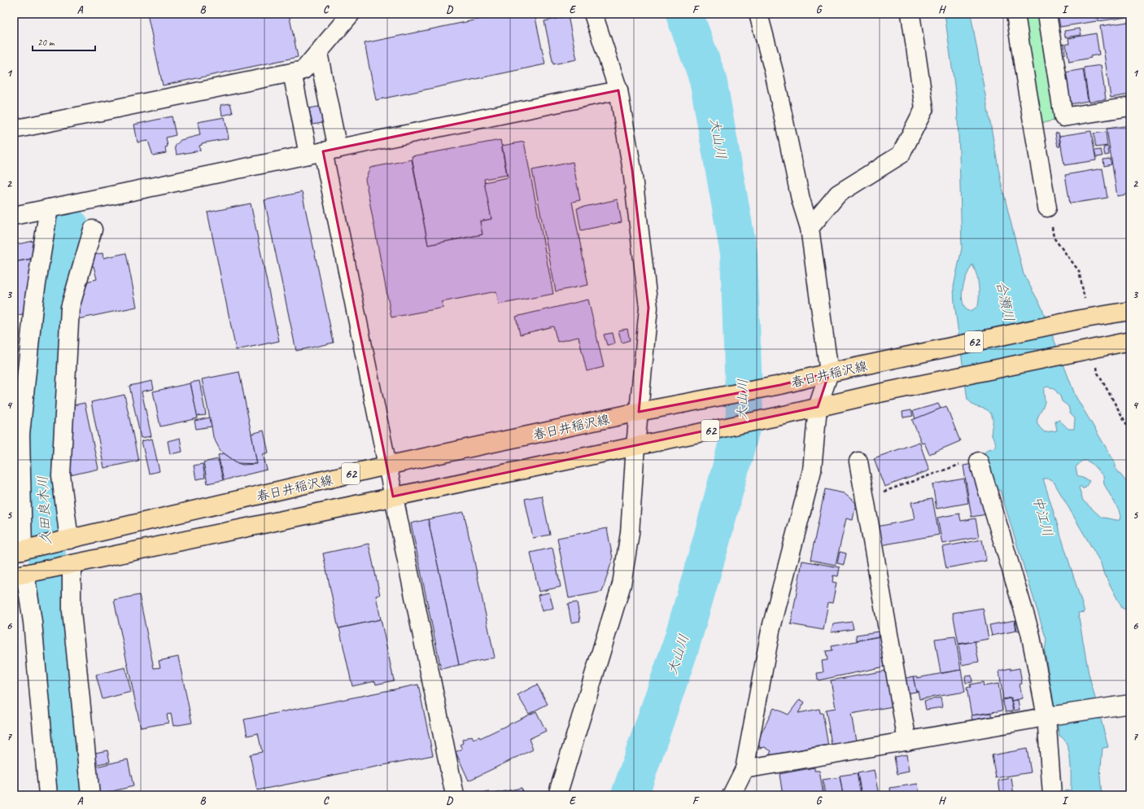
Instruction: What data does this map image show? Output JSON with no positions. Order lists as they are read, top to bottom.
{
  "streets": {
    "main road": ["62", "春日井稲沢線"]
  },
  "water": [
    "大山川",
    "合瀬川",
    "久田良木川",
    "中江川"
  ],
  "scale_bar": "20 m",
  "grid": {
    "columns": [
      "A",
      "B",
      "C",
      "D",
      "E",
      "F",
      "G",
      "H",
      "I"
    ],
    "rows": [
      "1",
      "2",
      "3",
      "4",
      "5",
      "6",
      "7"
    ]
  }
}
